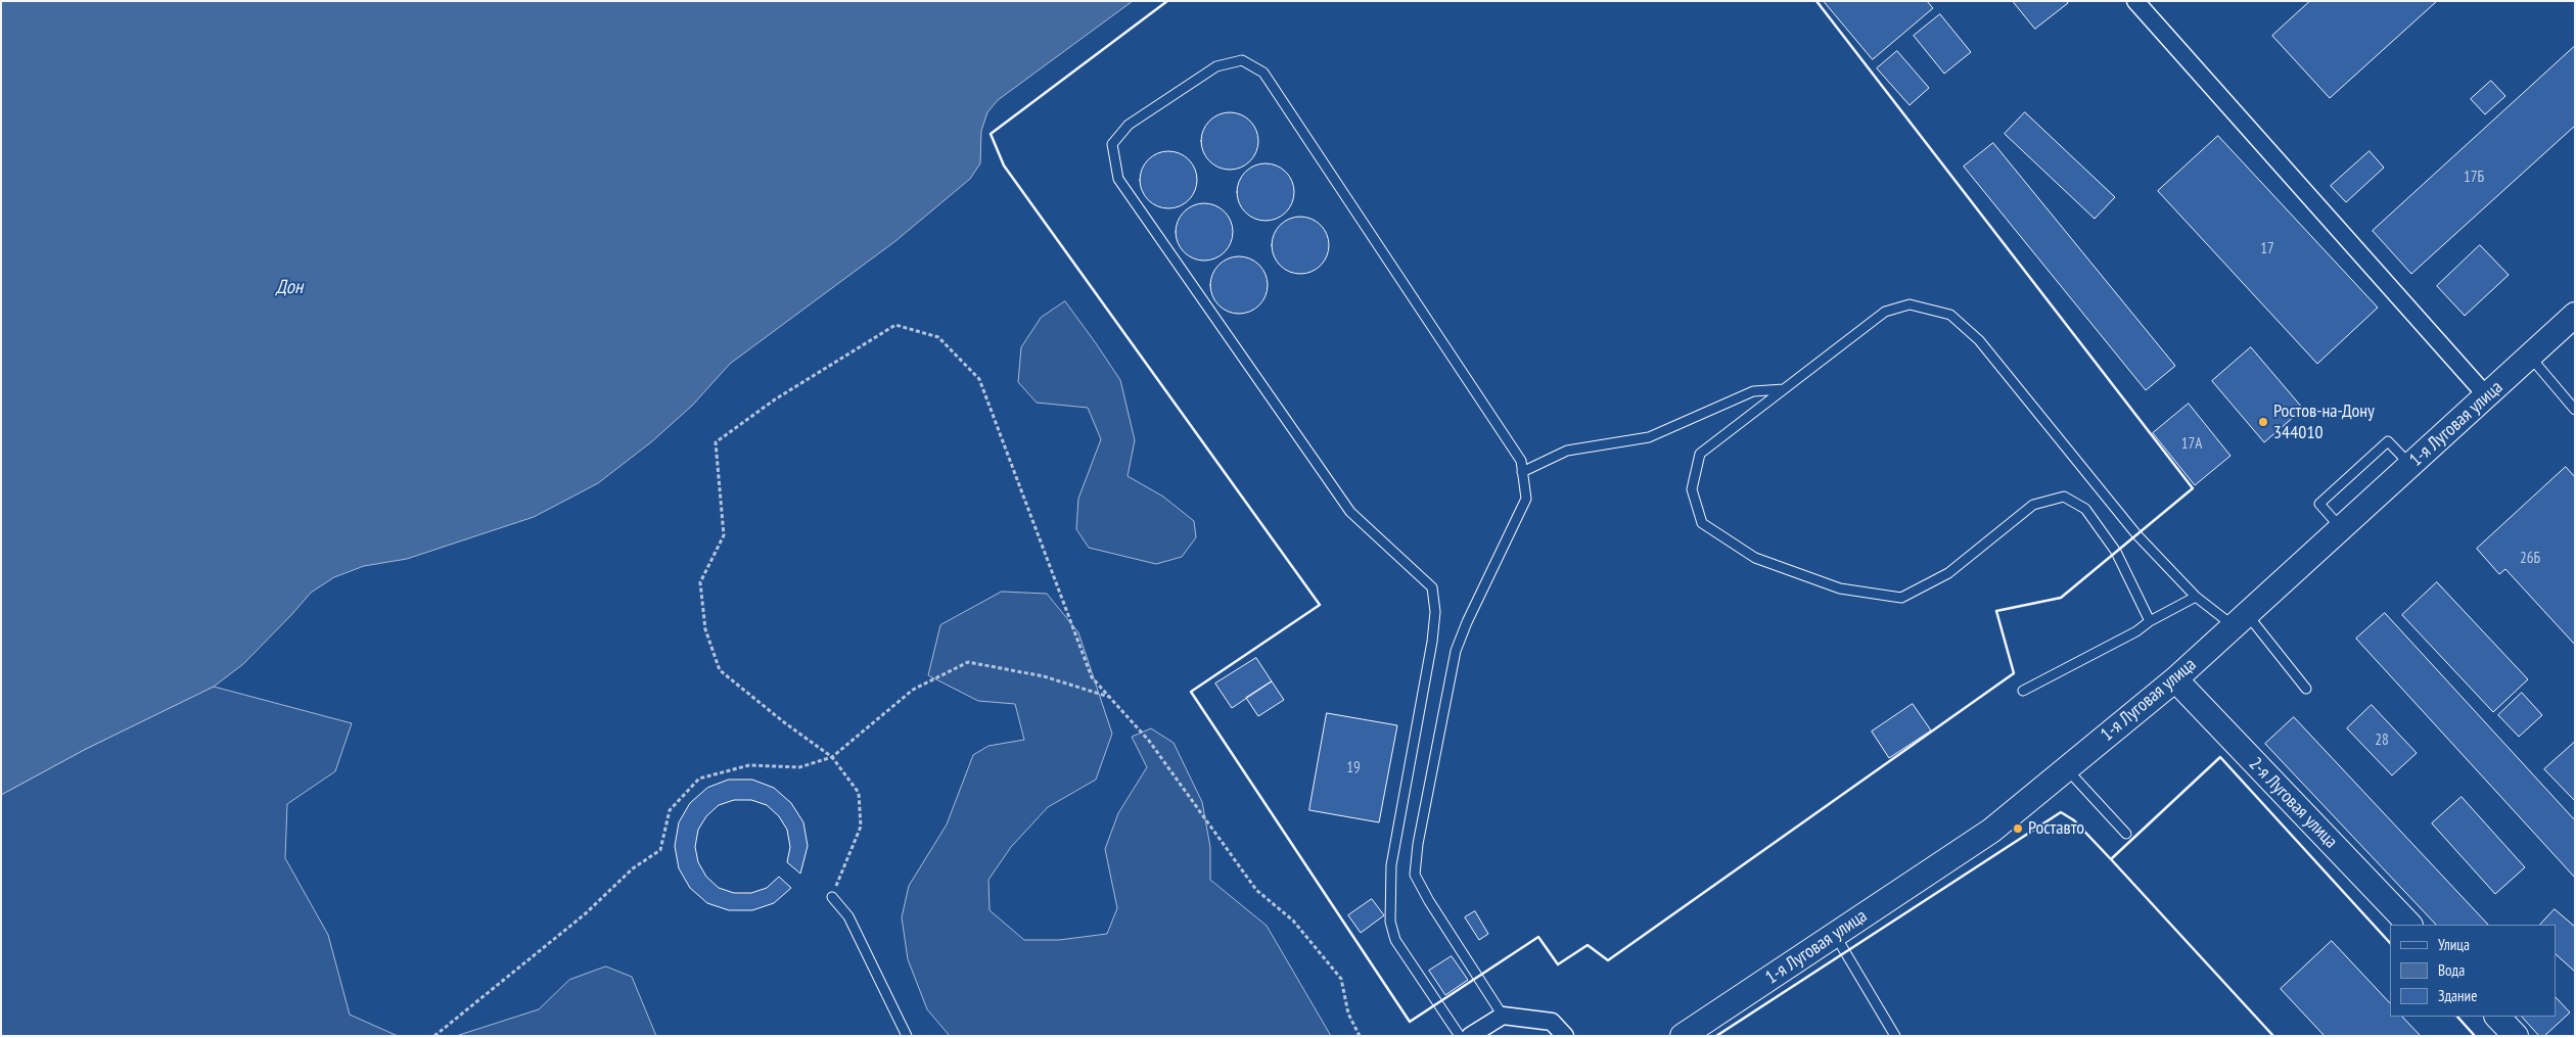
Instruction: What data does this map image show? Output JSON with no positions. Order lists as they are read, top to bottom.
{
  "streets": {
    "main road": ["1-я Луговая улица", "2-я Луговая улица"]
  },
  "crossings": [
    ["1-я Луговая улица", "2-я Луговая улица"]
  ],
  "water": ["Дон"],
  "places": ["Ростов-на-Дону 344010", "Роставто"],
  "house_numbers": [
    "17Б",
    "17",
    "17А",
    "26Б",
    "28",
    "19"
  ],
  "legend": ["Улица", "Вода", "Здание"]
}
